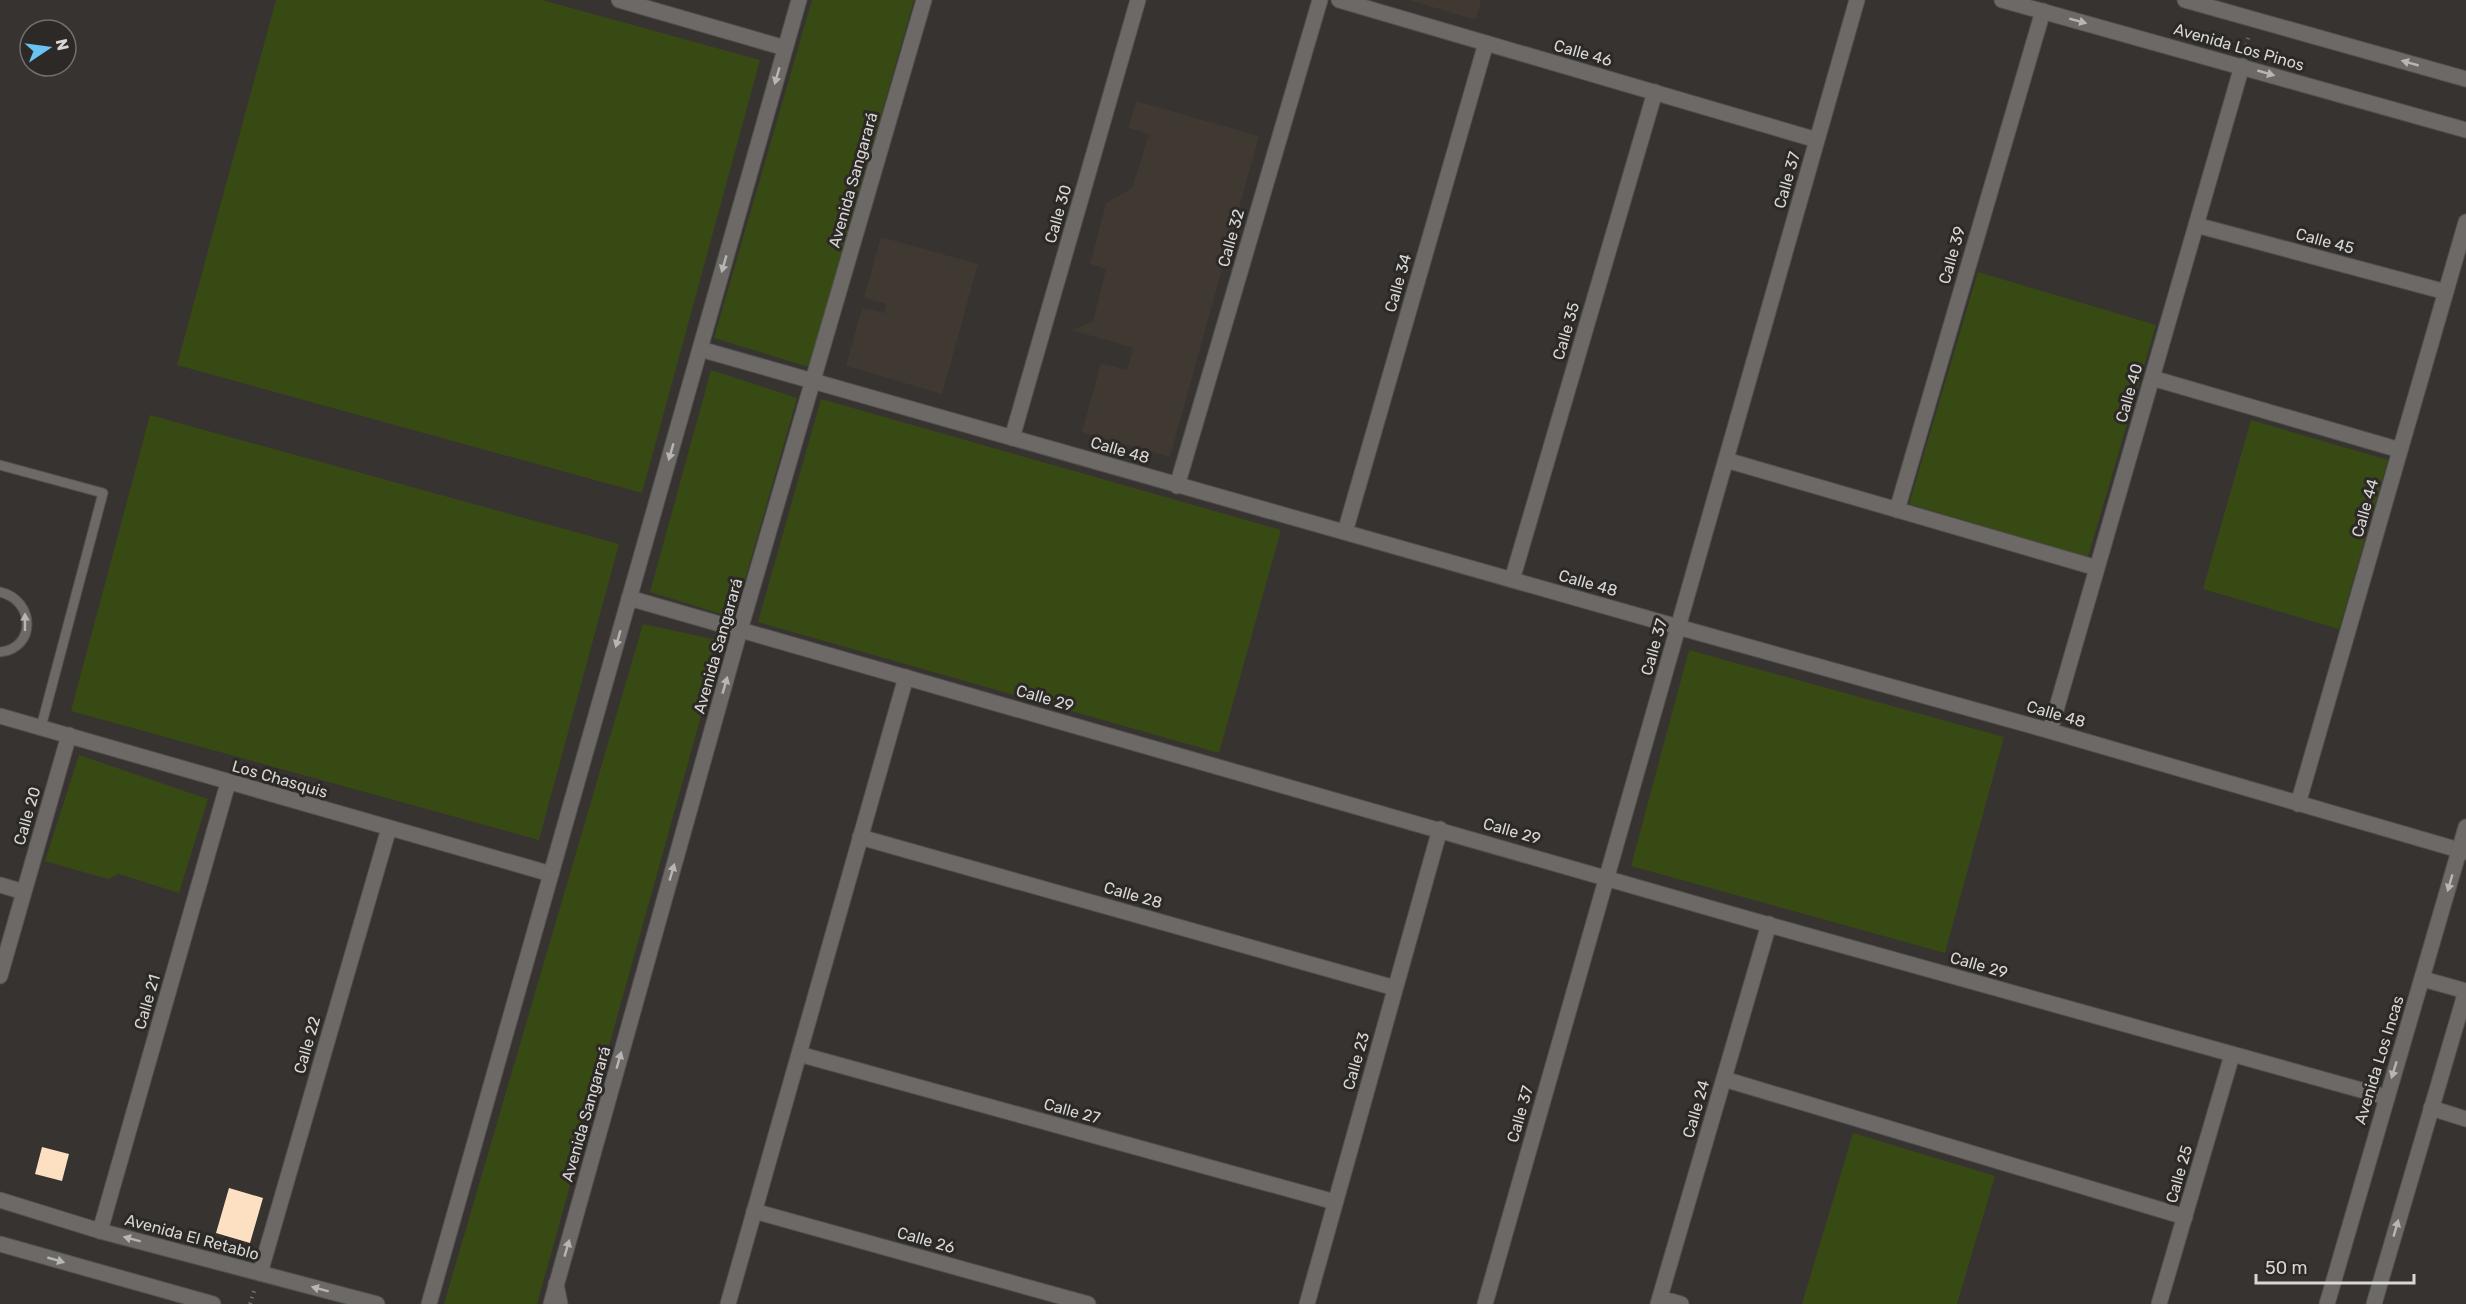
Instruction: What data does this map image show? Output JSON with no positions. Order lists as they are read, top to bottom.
{
  "streets": {
    "street": [
      "Avenida Los Pinos",
      "Calle 46",
      "Avenida Sangarará",
      "Calle 37",
      "Calle 30",
      "Calle 32",
      "Calle 45",
      "Calle 39",
      "Calle 34",
      "Calle 35",
      "Calle 40",
      "Calle 48",
      "Calle 44",
      "Calle 29",
      "Los Chasquis",
      "Calle 20",
      "Calle 28",
      "Calle 21",
      "Calle 22",
      "Avenida Los Incas",
      "Calle 23",
      "Calle 24",
      "Calle 27",
      "Calle 25",
      "Avenida El Retablo",
      "Calle 26"
    ]
  },
  "crossings": [
    ["Avenida Los Pinos", "Calle 39"],
    ["Avenida Los Pinos", "Calle 40"],
    ["Calle 46", "Calle 37"],
    ["Calle 46", "Calle 34"],
    ["Calle 46", "Calle 35"],
    ["Avenida Sangarará", "Calle 48"],
    ["Avenida Sangarará", "Calle 29"],
    ["Calle 37", "Calle 48"],
    ["Calle 37", "Calle 29"],
    ["Calle 30", "Calle 48"],
    ["Calle 32", "Calle 48"],
    ["Calle 45", "Calle 40"],
    ["Calle 45", "Calle 44"],
    ["Calle 34", "Calle 48"],
    ["Calle 35", "Calle 48"],
    ["Calle 40", "Calle 48"],
    ["Calle 48", "Calle 44"],
    ["Calle 48", "Avenida Los Incas"],
    ["Calle 29", "Avenida Los Incas"],
    ["Calle 29", "Calle 23"],
    ["Calle 29", "Calle 24"],
    ["Calle 29", "Calle 25"],
    ["Los Chasquis", "Calle 20"],
    ["Los Chasquis", "Calle 21"],
    ["Los Chasquis", "Calle 22"],
    ["Calle 28", "Calle 23"],
    ["Calle 21", "Avenida El Retablo"],
    ["Calle 22", "Avenida El Retablo"],
    ["Calle 23", "Calle 27"]
  ],
  "scale_bar": "50 m",
  "north": "right"
}
